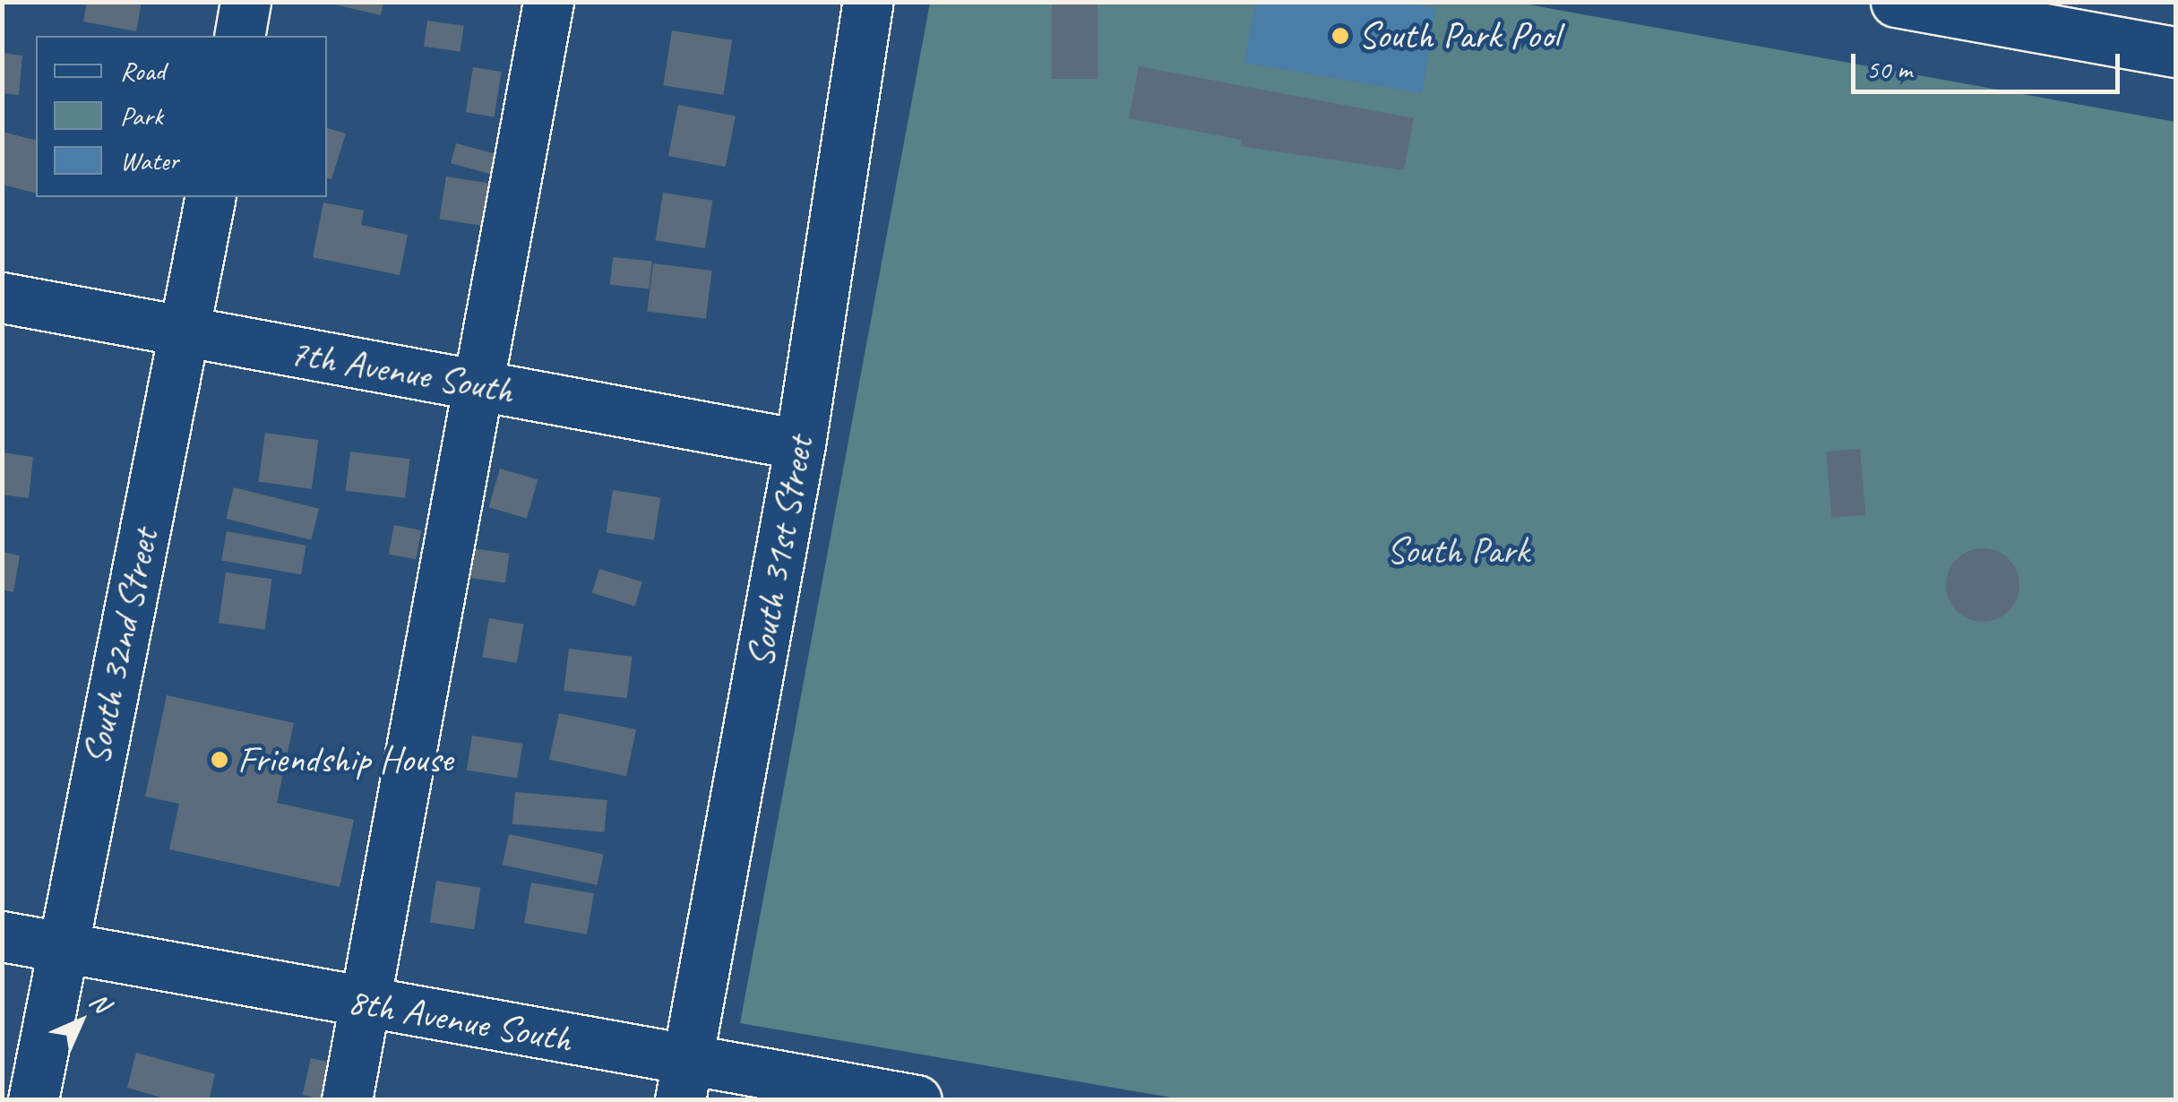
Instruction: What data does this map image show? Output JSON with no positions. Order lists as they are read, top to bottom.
{
  "streets": {
    "street": [
      "7th Avenue South",
      "South 31st Street",
      "South 32nd Street",
      "8th Avenue South"
    ]
  },
  "crossings": [
    ["7th Avenue South", "South 31st Street"],
    ["7th Avenue South", "South 32nd Street"],
    ["South 31st Street", "8th Avenue South"],
    ["South 32nd Street", "8th Avenue South"]
  ],
  "parks": ["South Park"],
  "places": ["South Park Pool", "Friendship House"],
  "legend": ["Road", "Park", "Water"],
  "scale_bar": "50 m",
  "north": "top right"
}
